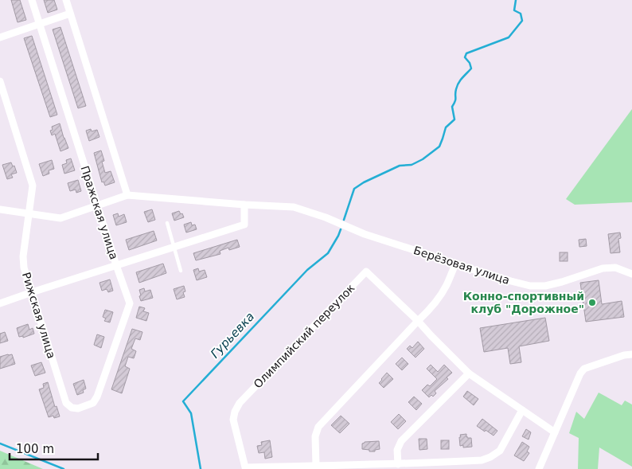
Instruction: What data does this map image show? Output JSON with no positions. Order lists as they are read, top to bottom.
{
  "streets": {
    "street": [
      "Пражская улица",
      "Берёзовая улица",
      "Рижская улица",
      "Олимпийский переулок"
    ]
  },
  "crossings": [
    ["Пражская улица", "Рижская улица"]
  ],
  "water": ["Гурьевка"],
  "places": ["Конно-спортивный клуб \"Дорожное\""],
  "scale_bar": "100 m"
}
